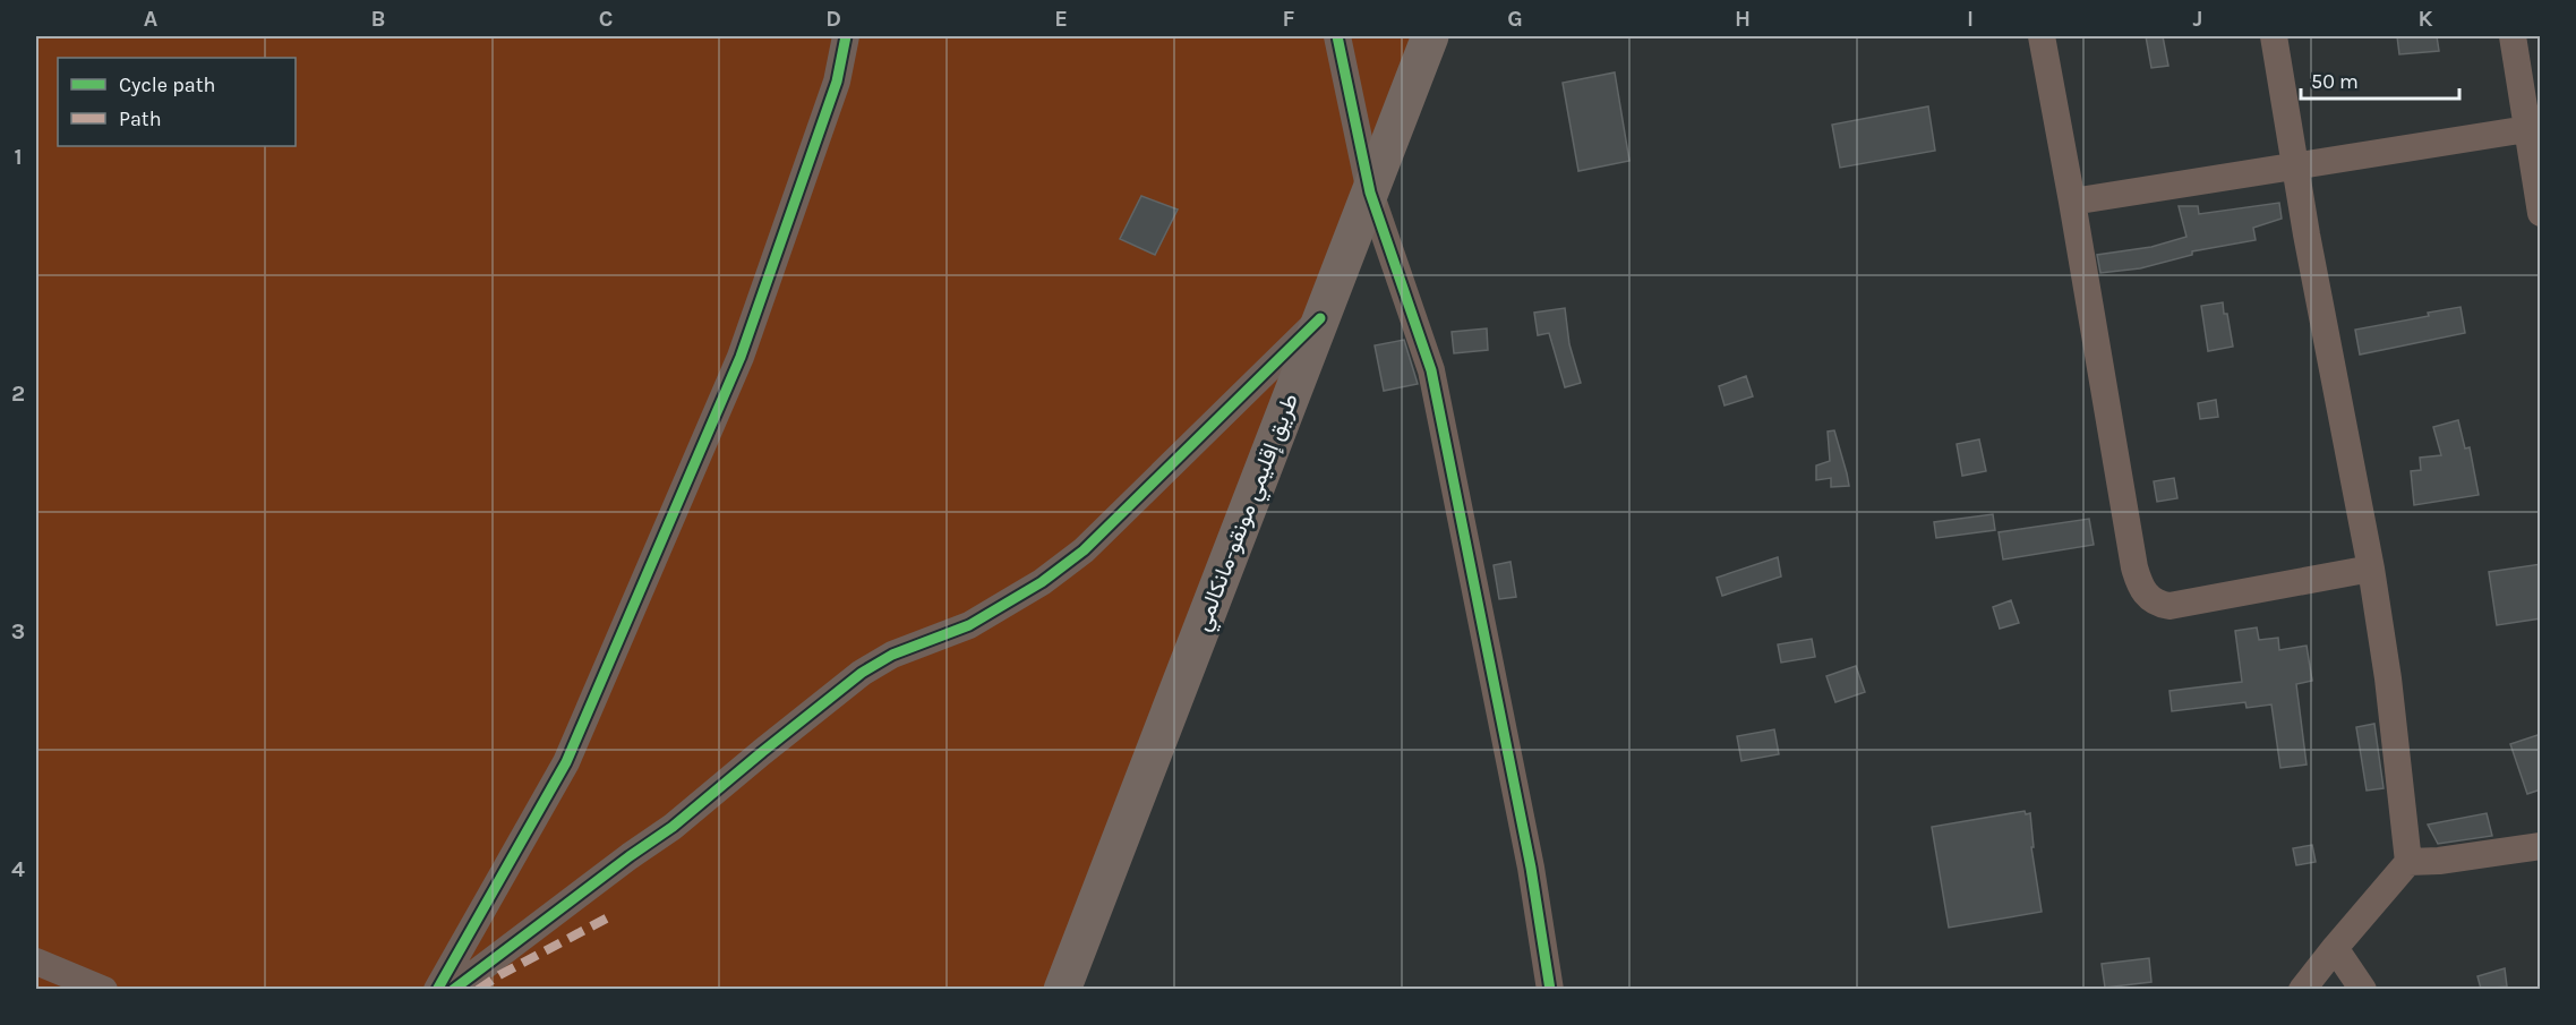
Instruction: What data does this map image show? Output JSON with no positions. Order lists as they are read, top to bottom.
{
  "streets": {
    "highway": ["طريق إقليمي مونقو-مانكالمي"]
  },
  "legend": ["Cycle path", "Path"],
  "scale_bar": "50 m",
  "grid": {
    "columns": [
      "A",
      "B",
      "C",
      "D",
      "E",
      "F",
      "G",
      "H",
      "I",
      "J",
      "K"
    ],
    "rows": [
      "1",
      "2",
      "3",
      "4"
    ]
  }
}
